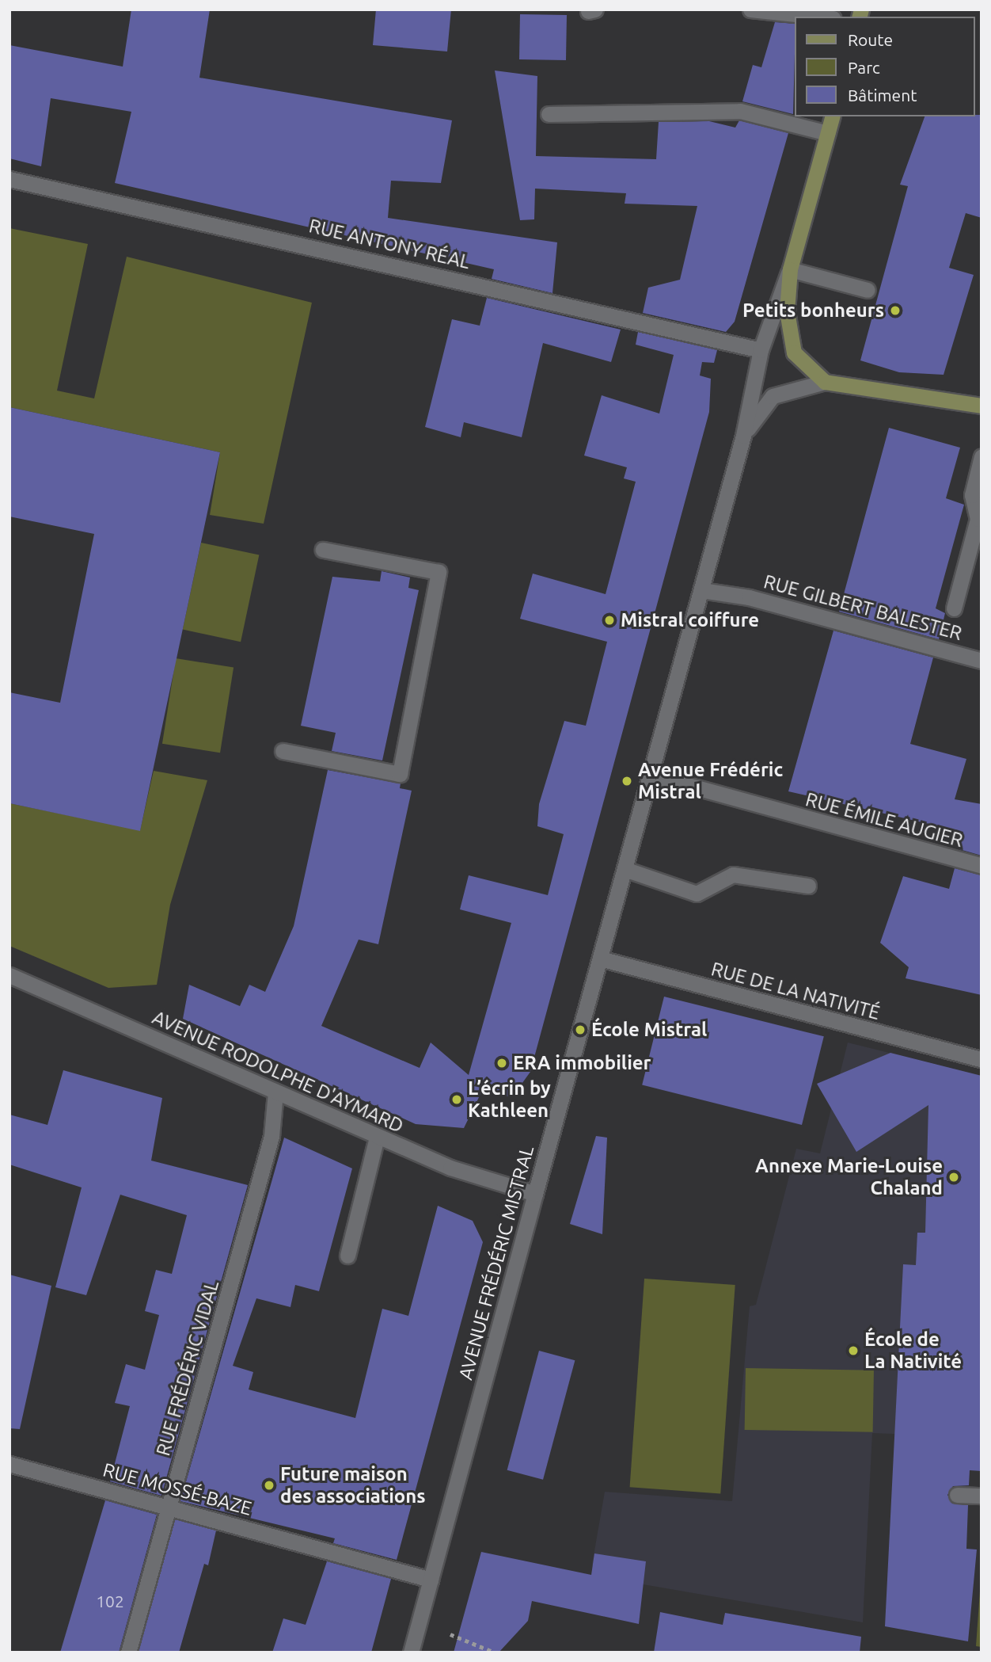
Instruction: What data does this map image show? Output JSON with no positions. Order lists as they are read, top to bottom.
{
  "streets": {
    "main road": ["AVENUE FRÉDÉRIC MISTRAL"],
    "street": [
      "RUE ANTONY RÉAL",
      "RUE GILBERT BALESTER",
      "RUE ÉMILE AUGIER",
      "RUE DE LA NATIVITÉ",
      "AVENUE RODOLPHE D'AYMARD",
      "RUE FRÉDÉRIC VIDAL",
      "RUE MOSSÉ-BAZE"
    ]
  },
  "crossings": [
    ["RUE ANTONY RÉAL", "AVENUE FRÉDÉRIC MISTRAL"],
    ["RUE GILBERT BALESTER", "AVENUE FRÉDÉRIC MISTRAL"],
    ["RUE ÉMILE AUGIER", "AVENUE FRÉDÉRIC MISTRAL"],
    ["RUE DE LA NATIVITÉ", "AVENUE FRÉDÉRIC MISTRAL"],
    ["AVENUE RODOLPHE D'AYMARD", "AVENUE FRÉDÉRIC MISTRAL"],
    ["AVENUE RODOLPHE D'AYMARD", "RUE FRÉDÉRIC VIDAL"],
    ["AVENUE FRÉDÉRIC MISTRAL", "RUE MOSSÉ-BAZE"],
    ["RUE FRÉDÉRIC VIDAL", "RUE MOSSÉ-BAZE"]
  ],
  "places": [
    "Petits bonheurs",
    "Mistral coiffure",
    "Avenue Frédéric Mistral",
    "École Mistral",
    "ERA immobilier",
    "L’écrin by Kathleen",
    "Annexe Marie-Louise Chaland",
    "École de La Nativité",
    "Future maison des associations"
  ],
  "house_numbers": ["102"],
  "legend": ["Route", "Parc", "Bâtiment"]
}
